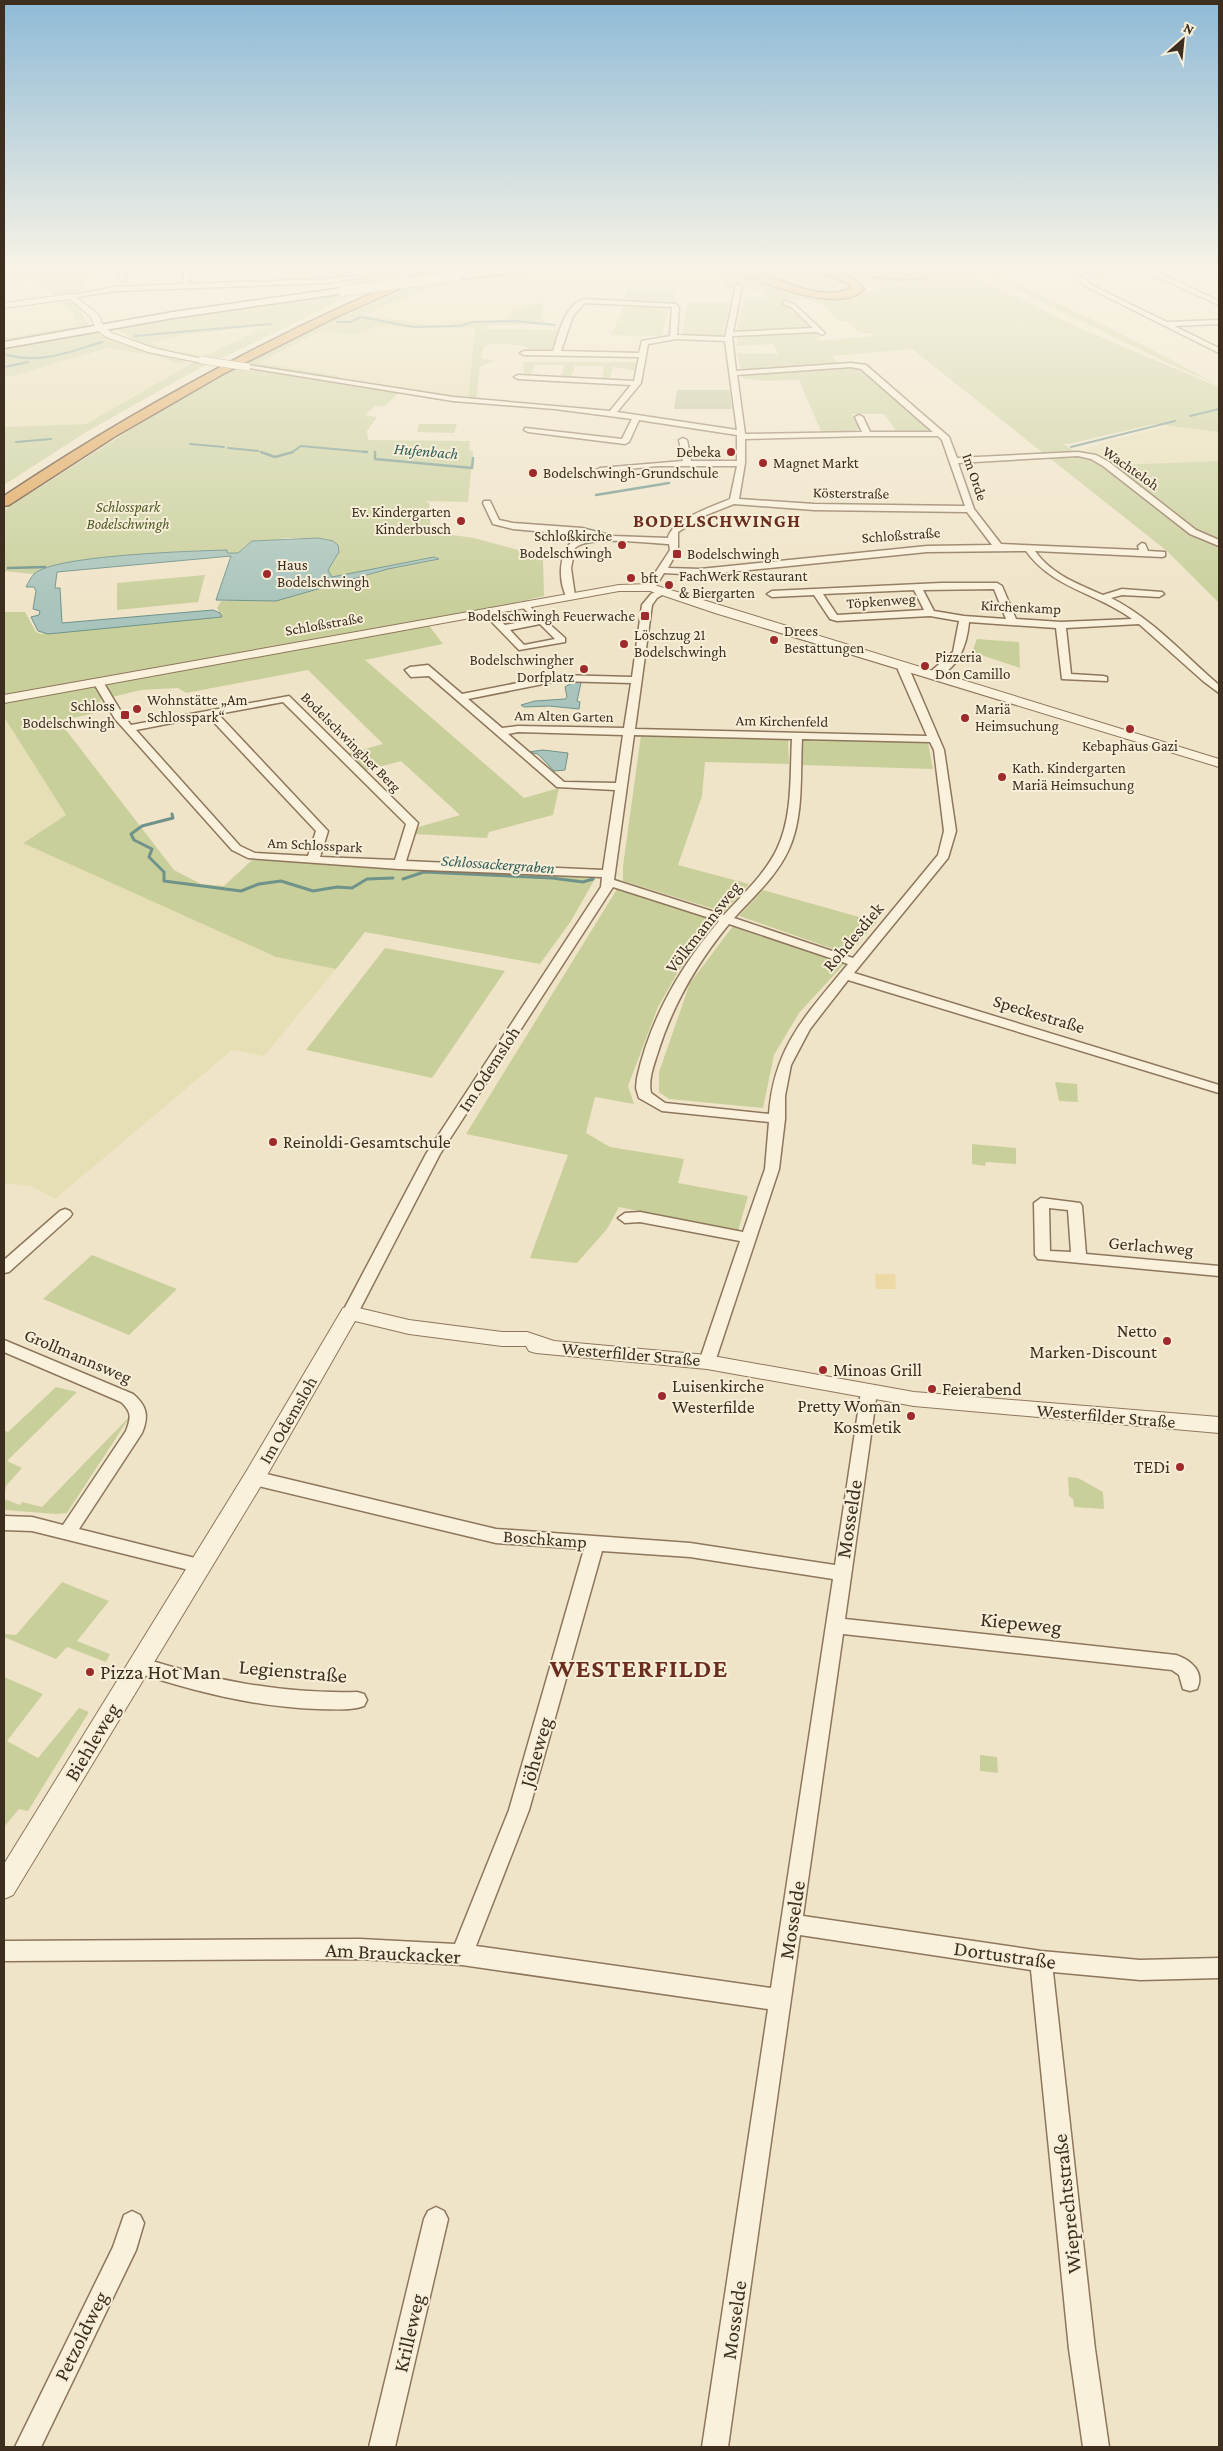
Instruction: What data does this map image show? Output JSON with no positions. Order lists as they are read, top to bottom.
{
  "streets": {
    "street": [
      "Wachteloh",
      "Im Orde",
      "Kösterstraße",
      "Schloßstraße",
      "Töpkenweg",
      "Kirchenkamp",
      "Am Alten Garten",
      "Am Kirchenfeld",
      "Bodelschwingher Berg",
      "Am Schlosspark",
      "Völkmannsweg",
      "Rohdesdiek",
      "Speckestraße",
      "Im Odemsloh",
      "Gerlachweg",
      "Westerfilder Straße",
      "Grollmannsweg",
      "Mosselde",
      "Boschkamp",
      "Kiepeweg",
      "Legienstraße",
      "Biehleweg",
      "Jöheweg",
      "Am Brauckacker",
      "Dortustraße",
      "Wieprechtstraße",
      "Krilleweg",
      "Petzoldweg"
    ]
  },
  "crossings": [
    ["Wachteloh", "Im Orde"],
    ["Im Orde", "Kösterstraße"],
    ["Im Orde", "Schloßstraße"],
    ["Kösterstraße", "Im Odemsloh"],
    ["Schloßstraße", "Am Schlosspark"],
    ["Schloßstraße", "Rohdesdiek"],
    ["Schloßstraße", "Im Odemsloh"],
    ["Töpkenweg", "Kirchenkamp"],
    ["Am Alten Garten", "Am Kirchenfeld"],
    ["Am Alten Garten", "Im Odemsloh"],
    ["Am Kirchenfeld", "Völkmannsweg"],
    ["Am Kirchenfeld", "Rohdesdiek"],
    ["Am Kirchenfeld", "Im Odemsloh"],
    ["Bodelschwingher Berg", "Am Schlosspark"],
    ["Am Schlosspark", "Völkmannsweg"],
    ["Am Schlosspark", "Rohdesdiek"],
    ["Am Schlosspark", "Im Odemsloh"],
    ["Völkmannsweg", "Rohdesdiek"],
    ["Rohdesdiek", "Speckestraße"],
    ["Rohdesdiek", "Westerfilder Straße"],
    ["Im Odemsloh", "Westerfilder Straße"],
    ["Im Odemsloh", "Boschkamp"],
    ["Im Odemsloh", "Biehleweg"],
    ["Westerfilder Straße", "Mosselde"],
    ["Mosselde", "Boschkamp"],
    ["Mosselde", "Kiepeweg"],
    ["Mosselde", "Am Brauckacker"],
    ["Mosselde", "Dortustraße"],
    ["Boschkamp", "Jöheweg"],
    ["Legienstraße", "Biehleweg"],
    ["Jöheweg", "Am Brauckacker"],
    ["Dortustraße", "Wieprechtstraße"]
  ],
  "districts": ["BODELSCHWINGH", "WESTERFILDE"],
  "water": ["Hufenbach", "Schlossackergraben"],
  "parks": ["Schlosspark Bodelschwingh"],
  "places": {
    "other": [
      "Debeka",
      "Magnet Markt",
      "Bodelschwingh-Grundschule",
      "Ev. Kindergarten Kinderbusch",
      "Schloßkirche Bodelschwingh",
      "Haus Bodelschwingh",
      "bft",
      "FachWerk Restaurant & Biergarten",
      "Drees Bestattungen",
      "Löschzug 21 Bodelschwingh",
      "Pizzeria Don Camillo",
      "Bodelschwingher Dorfplatz",
      "Wohnstätte „Am Schlosspark“",
      "Mariä Heimsuchung",
      "Kebaphaus Gazi",
      "Kath. Kindergarten Mariä Heimsuchung",
      "Reinoldi-Gesamtschule",
      "Netto Marken-Discount",
      "Minoas Grill",
      "Feierabend",
      "Luisenkirche Westerfilde",
      "Pretty Woman Kosmetik",
      "TEDi",
      "Pizza Hot Man"
    ],
    "transit": ["Bodelschwingh", "Bodelschwingh Feuerwache", "Schloss Bodelschwingh"]
  },
  "north": "top right"
}
